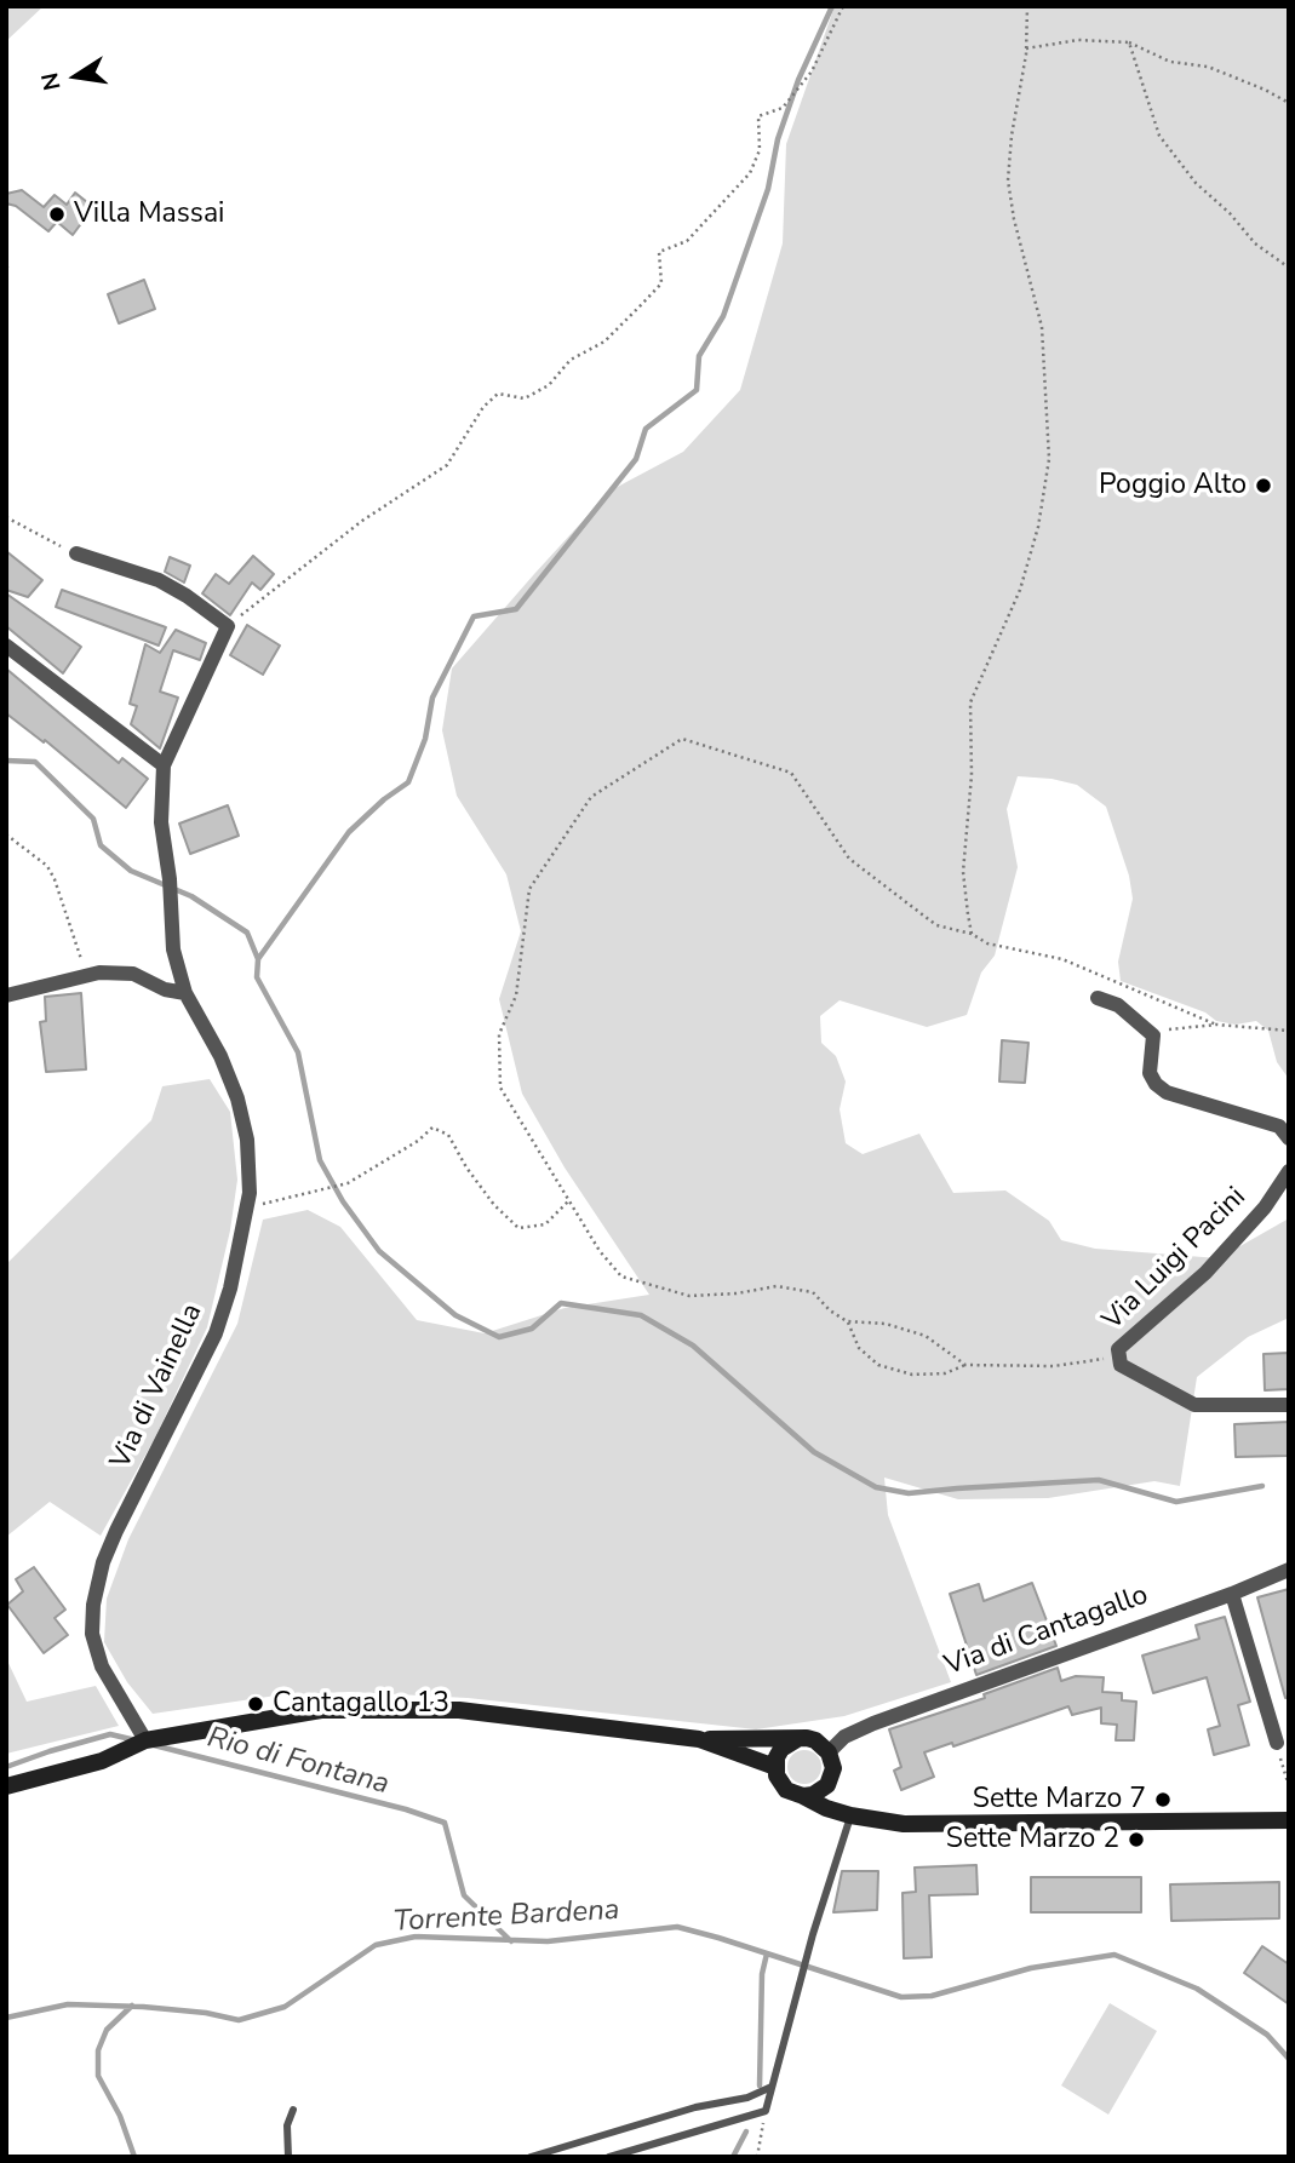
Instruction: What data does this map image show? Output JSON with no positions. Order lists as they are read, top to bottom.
{
  "streets": {
    "street": ["Via Luigi Pacini", "Via di Vainella", "Via di Cantagallo"]
  },
  "water": ["Rio di Fontana", "Torrente Bardena"],
  "places": [
    "Villa Massai",
    "Poggio Alto",
    "Cantagallo 13",
    "Sette Marzo 7",
    "Sette Marzo 2"
  ],
  "north": "left"
}
